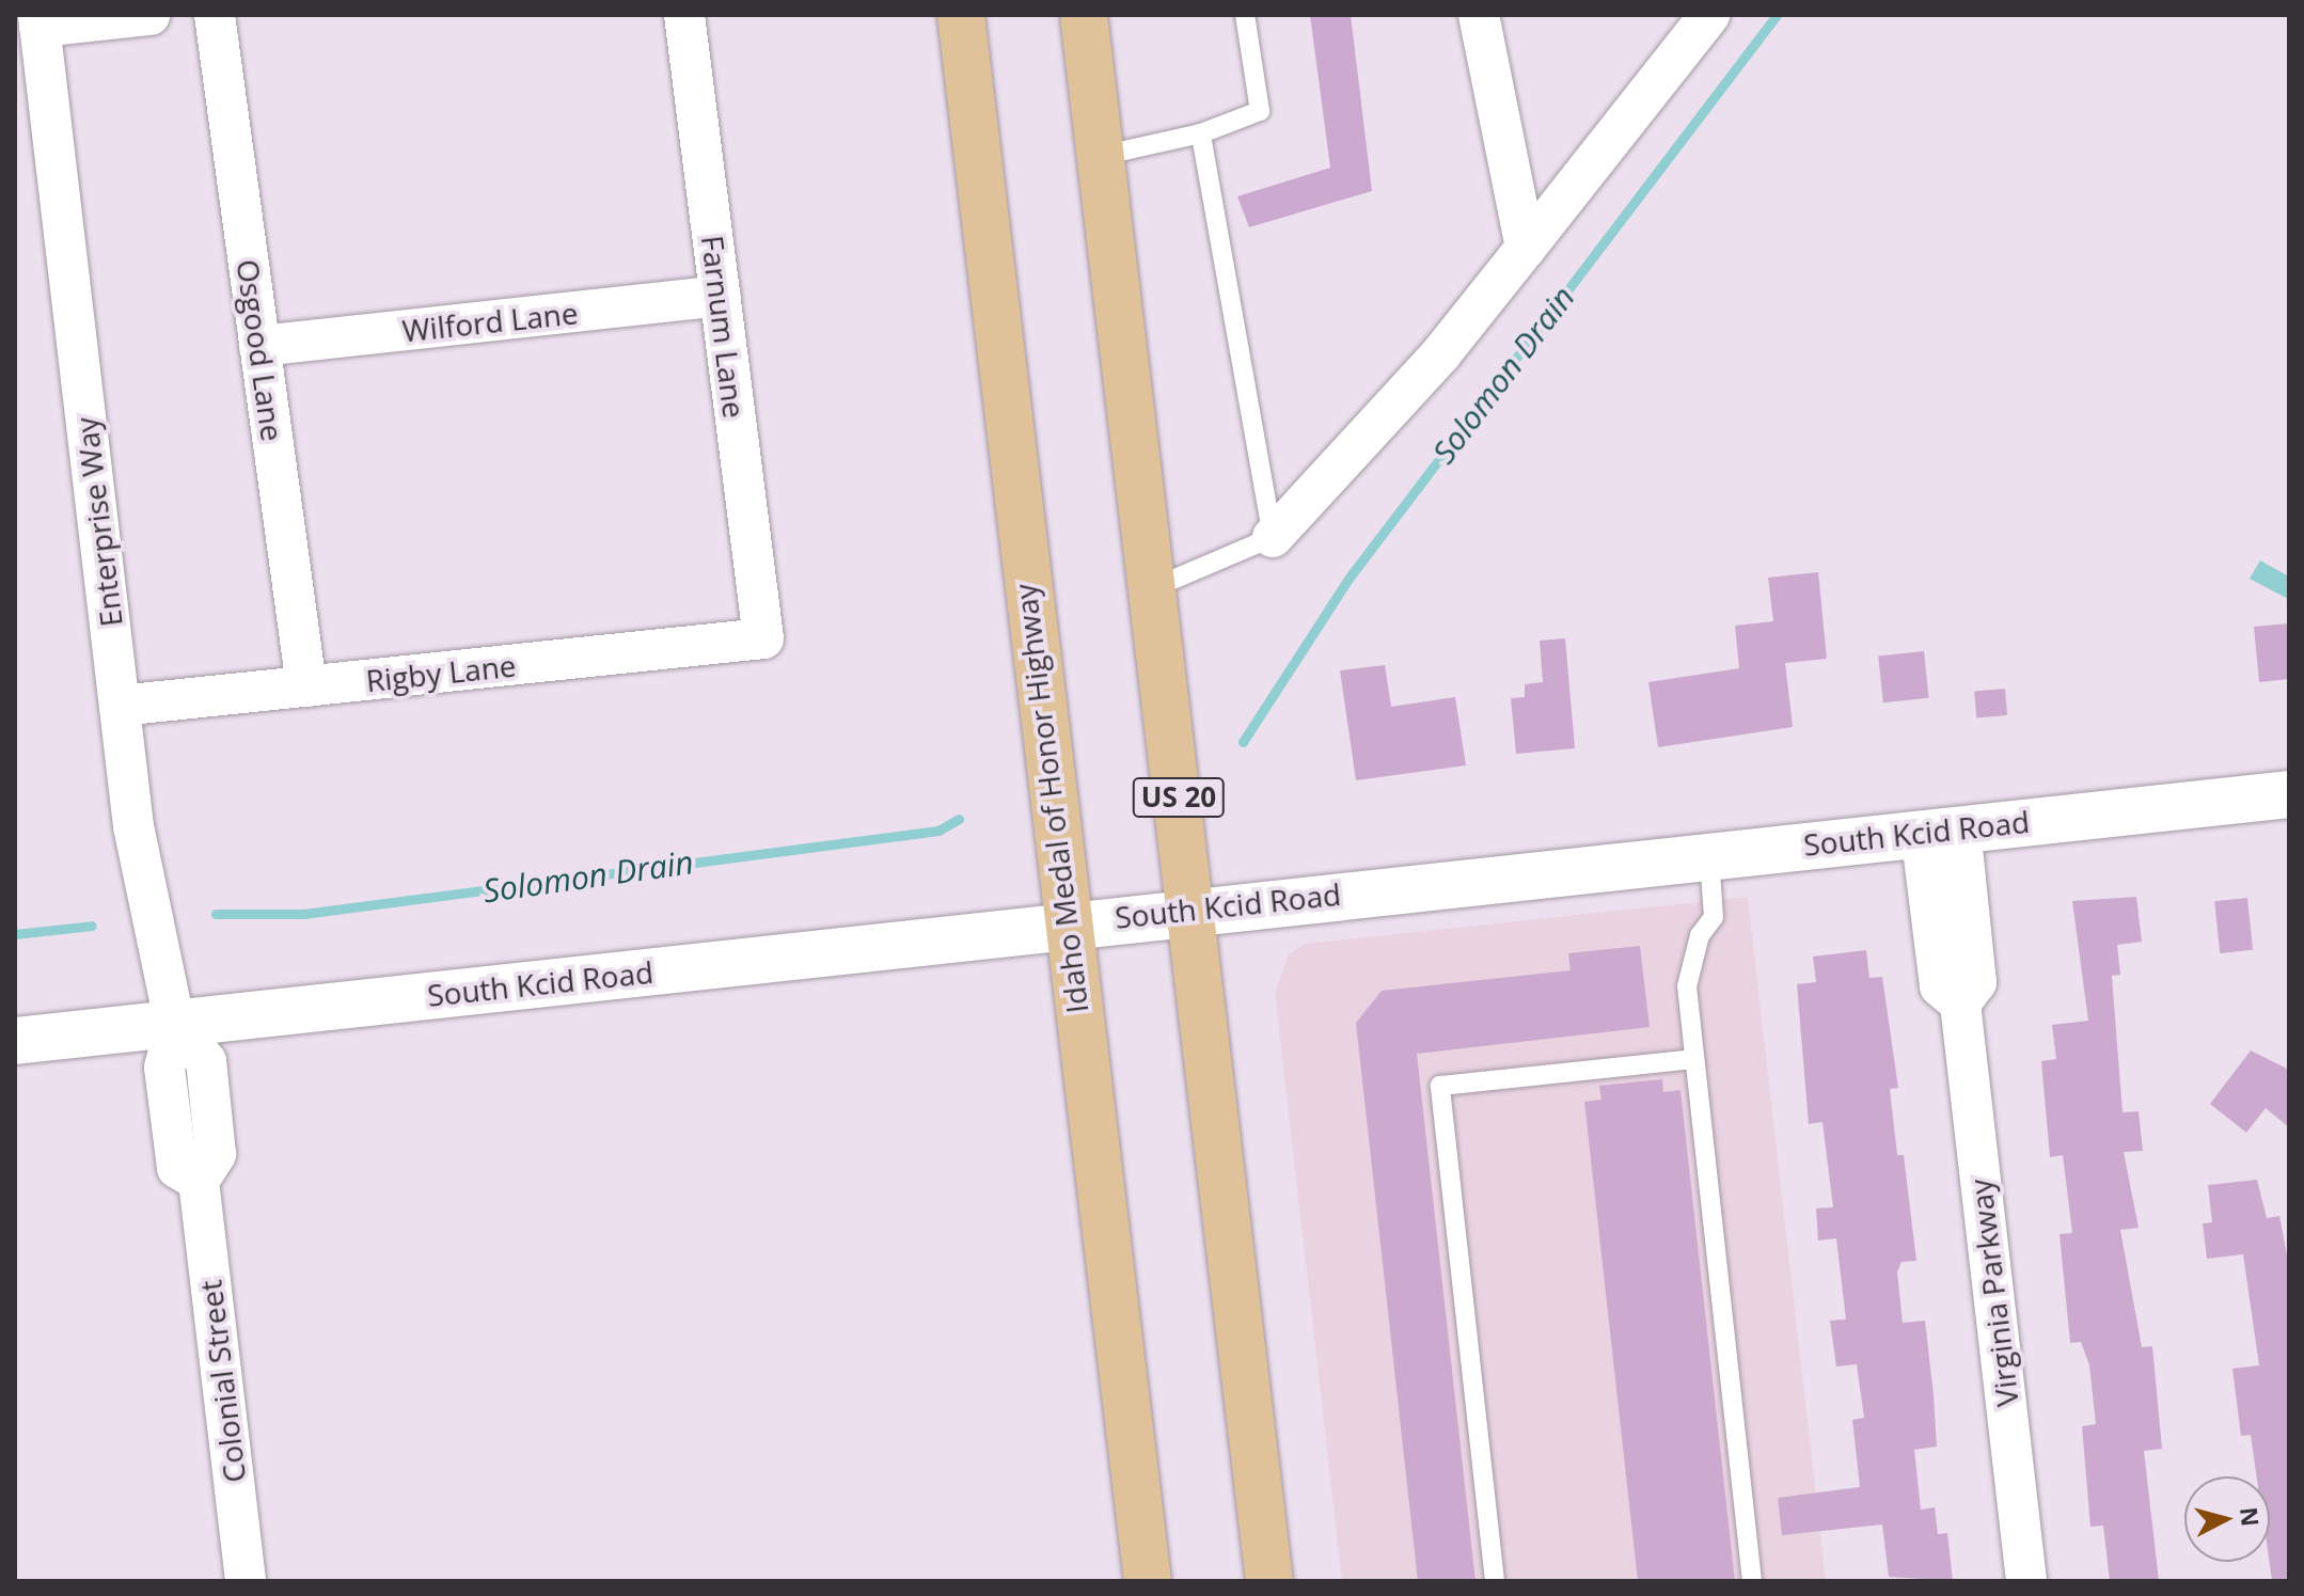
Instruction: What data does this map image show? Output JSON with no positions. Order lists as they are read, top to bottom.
{
  "streets": {
    "main road": ["US 20", "Idaho Medal of Honor Highway"],
    "street": [
      "Wilford Lane",
      "Farnum Lane",
      "Osgood Lane",
      "Enterprise Way",
      "Rigby Lane",
      "South Kcid Road",
      "Virginia Parkway",
      "Colonial Street"
    ]
  },
  "crossings": [
    ["Wilford Lane", "Farnum Lane"],
    ["Wilford Lane", "Osgood Lane"],
    ["Farnum Lane", "Rigby Lane"],
    ["Osgood Lane", "Rigby Lane"],
    ["Enterprise Way", "Rigby Lane"],
    ["Enterprise Way", "South Kcid Road"],
    ["Enterprise Way", "Colonial Street"],
    ["US 20", "South Kcid Road"],
    ["Idaho Medal of Honor Highway", "South Kcid Road"],
    ["South Kcid Road", "Virginia Parkway"],
    ["South Kcid Road", "Colonial Street"]
  ],
  "water": ["Solomon Drain"],
  "north": "right"
}
